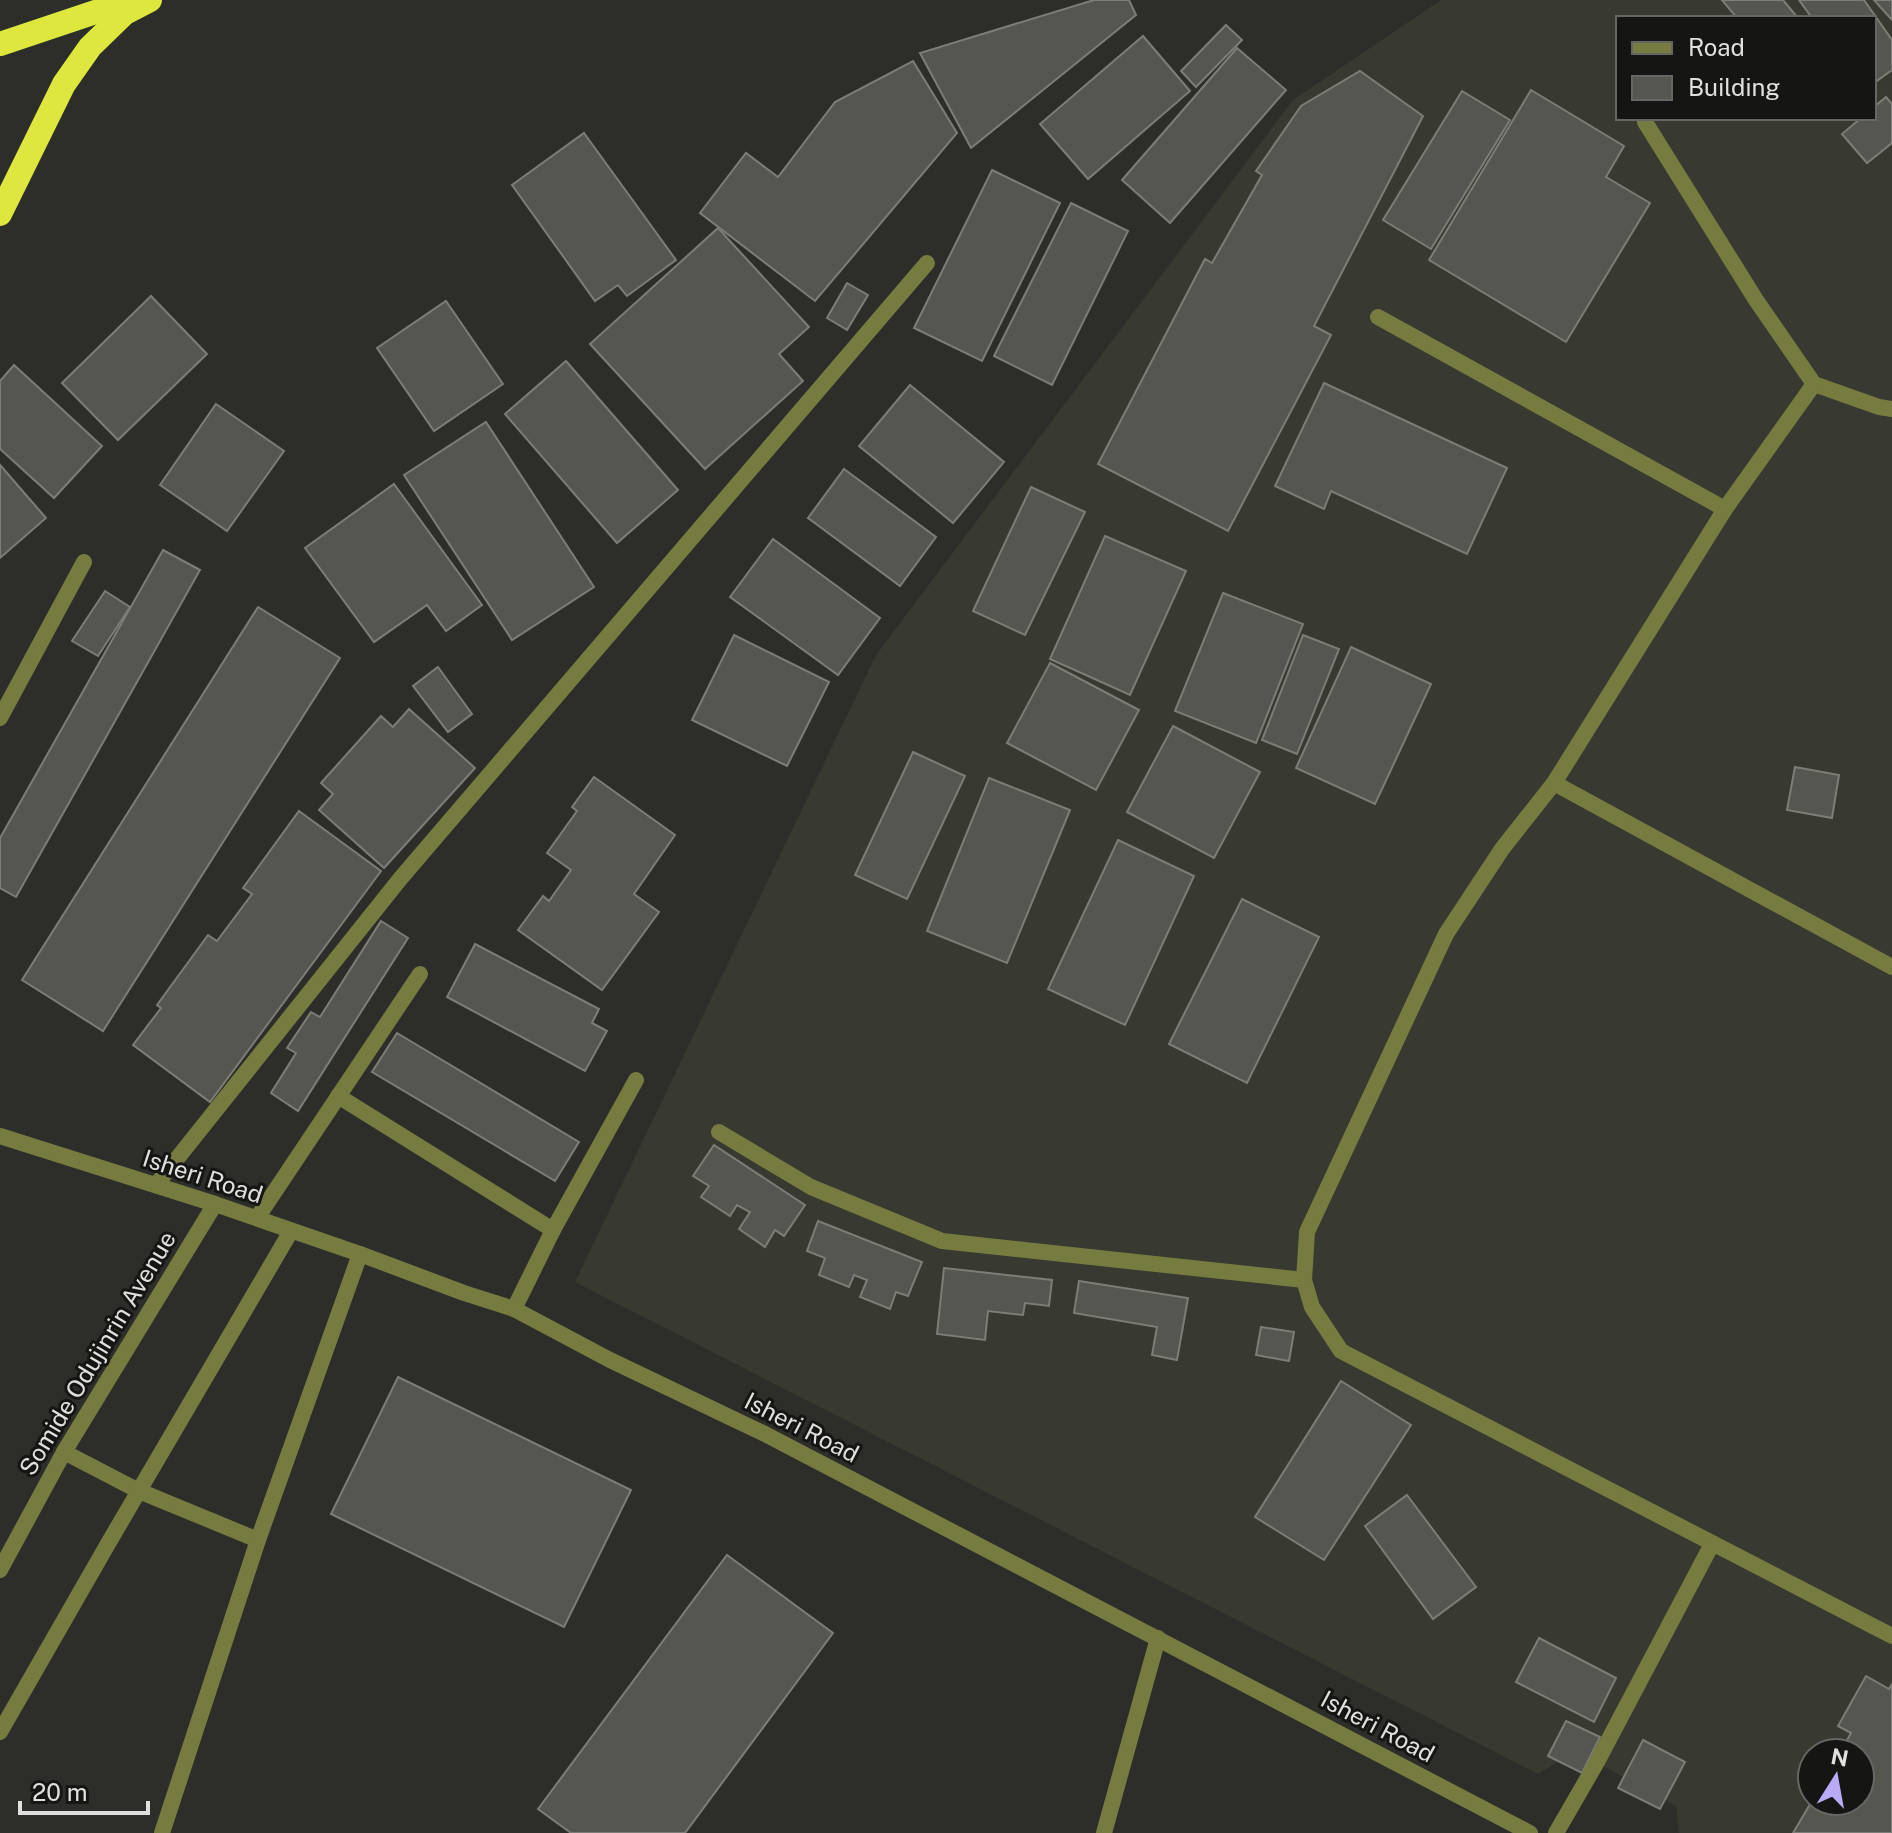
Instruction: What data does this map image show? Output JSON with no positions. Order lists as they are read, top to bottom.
{
  "streets": {
    "street": ["Isheri Road", "Somide Odujinrin Avenue"]
  },
  "crossings": [
    ["Isheri Road", "Somide Odujinrin Avenue"]
  ],
  "legend": ["Road", "Building"],
  "scale_bar": "20 m",
  "north": "top"
}
